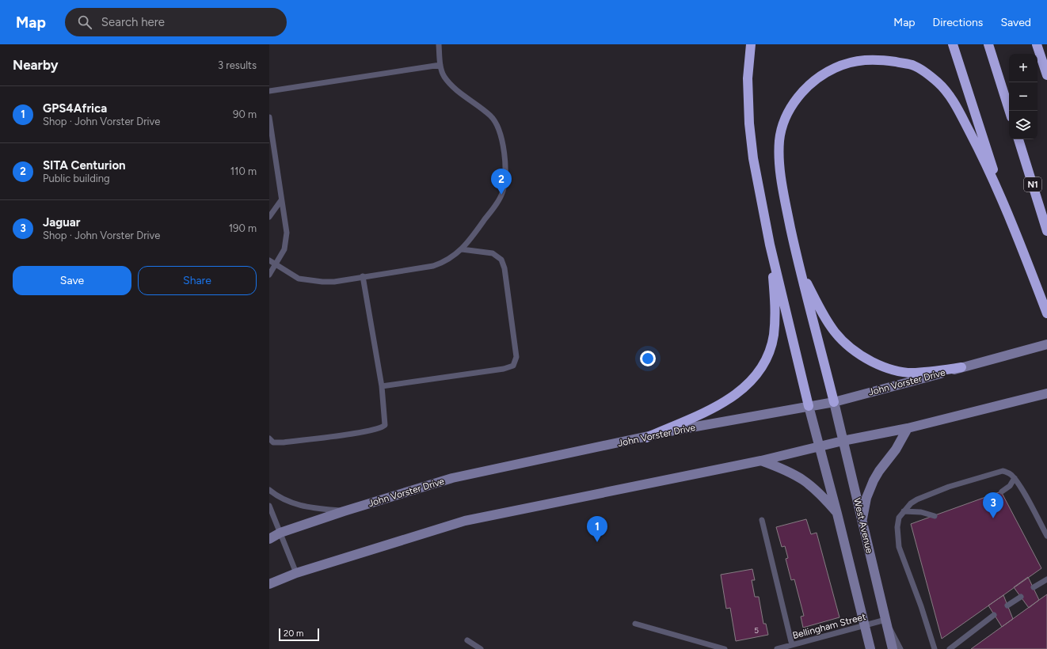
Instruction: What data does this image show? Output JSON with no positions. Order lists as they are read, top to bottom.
{
  "streets": {
    "highway": ["N1"],
    "main road": ["John Vorster Drive", "West Avenue"],
    "lane": ["Bellingham Street"]
  },
  "crossings": [
    ["John Vorster Drive", "West Avenue"],
    ["West Avenue", "Bellingham Street"]
  ],
  "house_numbers": ["5"],
  "scale_bar": "20 m",
  "page": {
    "header": "Map",
    "search": "Search here",
    "nav": ["Map", "Directions", "Saved"],
    "heading": ["Nearby", "3 results"],
    "map_buttons": ["+", "−"],
    "list": [
      {
        "mark": "1",
        "name": "GPS4Africa",
        "note": "Shop · John Vorster Drive",
        "value": "90 m"
      },
      {
        "mark": "2",
        "name": "SITA Centurion",
        "note": "Public building",
        "value": "110 m"
      },
      {
        "mark": "3",
        "name": "Jaguar",
        "note": "Shop · John Vorster Drive",
        "value": "190 m"
      }
    ],
    "pins": ["2", "3", "1"],
    "buttons": ["Save", "Share"],
    "scale": "20 m"
  }
}
